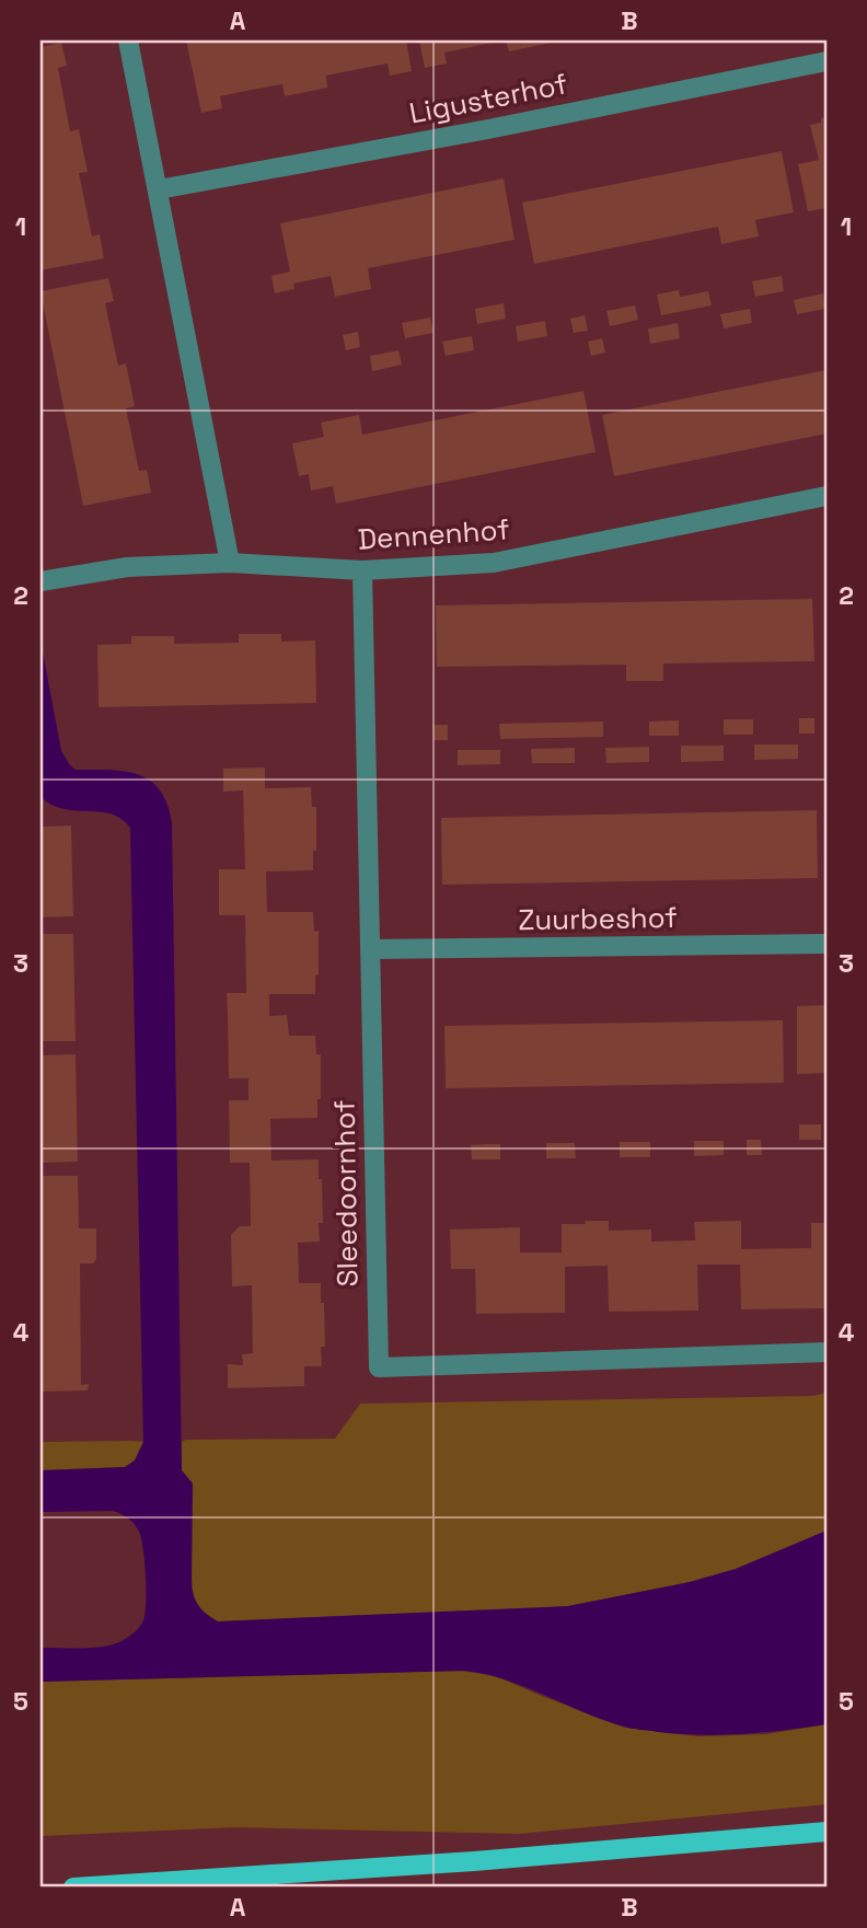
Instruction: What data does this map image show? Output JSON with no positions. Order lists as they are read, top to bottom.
{
  "streets": {
    "street": [
      "Ligusterhof",
      "Dennenhof",
      "Zuurbeshof",
      "Sleedoornhof"
    ]
  },
  "crossings": [
    ["Dennenhof", "Sleedoornhof"],
    ["Zuurbeshof", "Sleedoornhof"]
  ],
  "grid": {
    "columns": ["A", "B"],
    "rows": [
      "1",
      "2",
      "3",
      "4",
      "5"
    ]
  }
}
